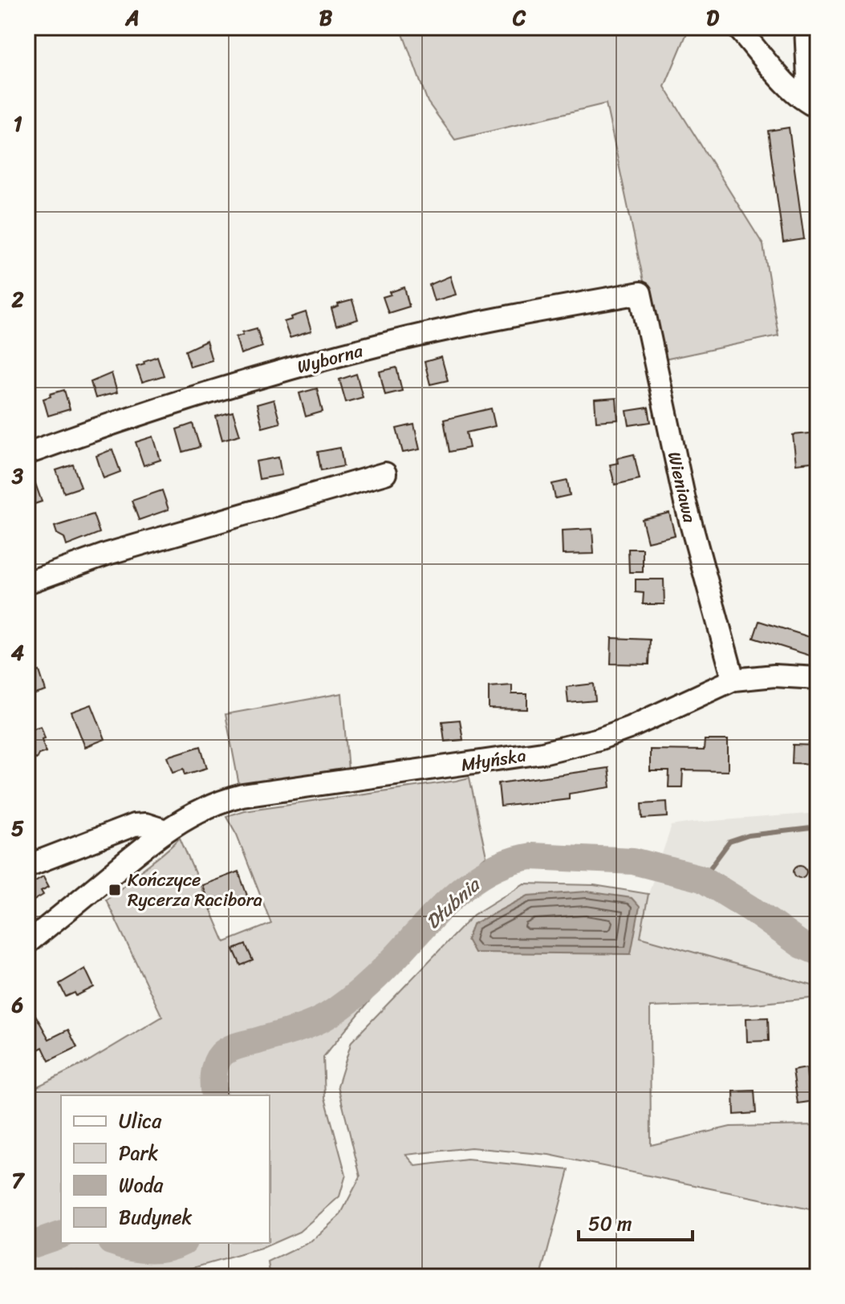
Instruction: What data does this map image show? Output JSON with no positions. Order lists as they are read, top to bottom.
{
  "streets": {
    "street": ["Wyborna", "Wieniawa", "Młyńska"]
  },
  "crossings": [
    ["Wyborna", "Wieniawa"],
    ["Wieniawa", "Młyńska"]
  ],
  "water": ["Dłubnia"],
  "places": {
    "transit": ["Kończyce Rycerza Racibora"]
  },
  "legend": [
    "Ulica",
    "Park",
    "Woda",
    "Budynek"
  ],
  "scale_bar": "50 m",
  "grid": {
    "columns": [
      "A",
      "B",
      "C",
      "D"
    ],
    "rows": [
      "1",
      "2",
      "3",
      "4",
      "5",
      "6",
      "7"
    ]
  }
}
